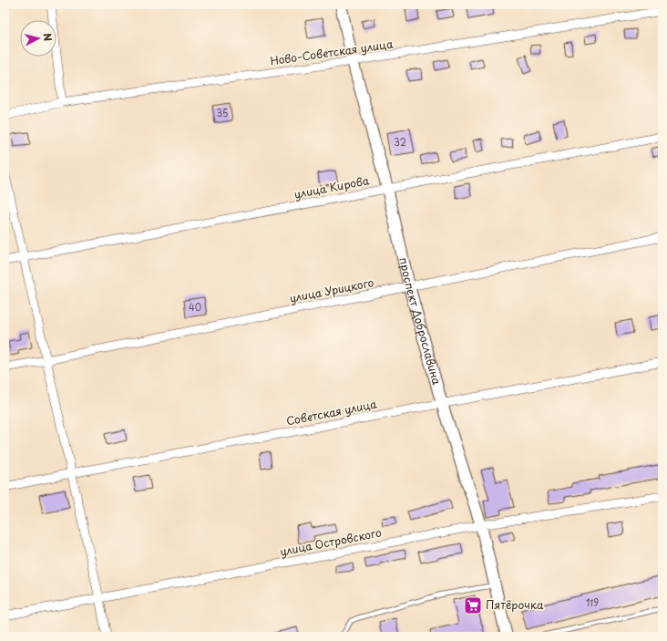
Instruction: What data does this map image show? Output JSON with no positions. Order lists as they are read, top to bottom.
{
  "streets": {
    "street": [
      "Ново-Советская улица",
      "улица Кирова",
      "улица Урицкого",
      "проспект Доброславина",
      "Советская улица",
      "улица Островского"
    ]
  },
  "crossings": [
    ["Ново-Советская улица", "проспект Доброславина"],
    ["улица Кирова", "проспект Доброславина"],
    ["улица Урицкого", "проспект Доброславина"],
    ["проспект Доброславина", "Советская улица"],
    ["проспект Доброславина", "улица Островского"]
  ],
  "places": {
    "supermarket": ["Пятёрочка"]
  },
  "house_numbers": [
    "35",
    "32",
    "40",
    "119"
  ],
  "north": "right"
}
